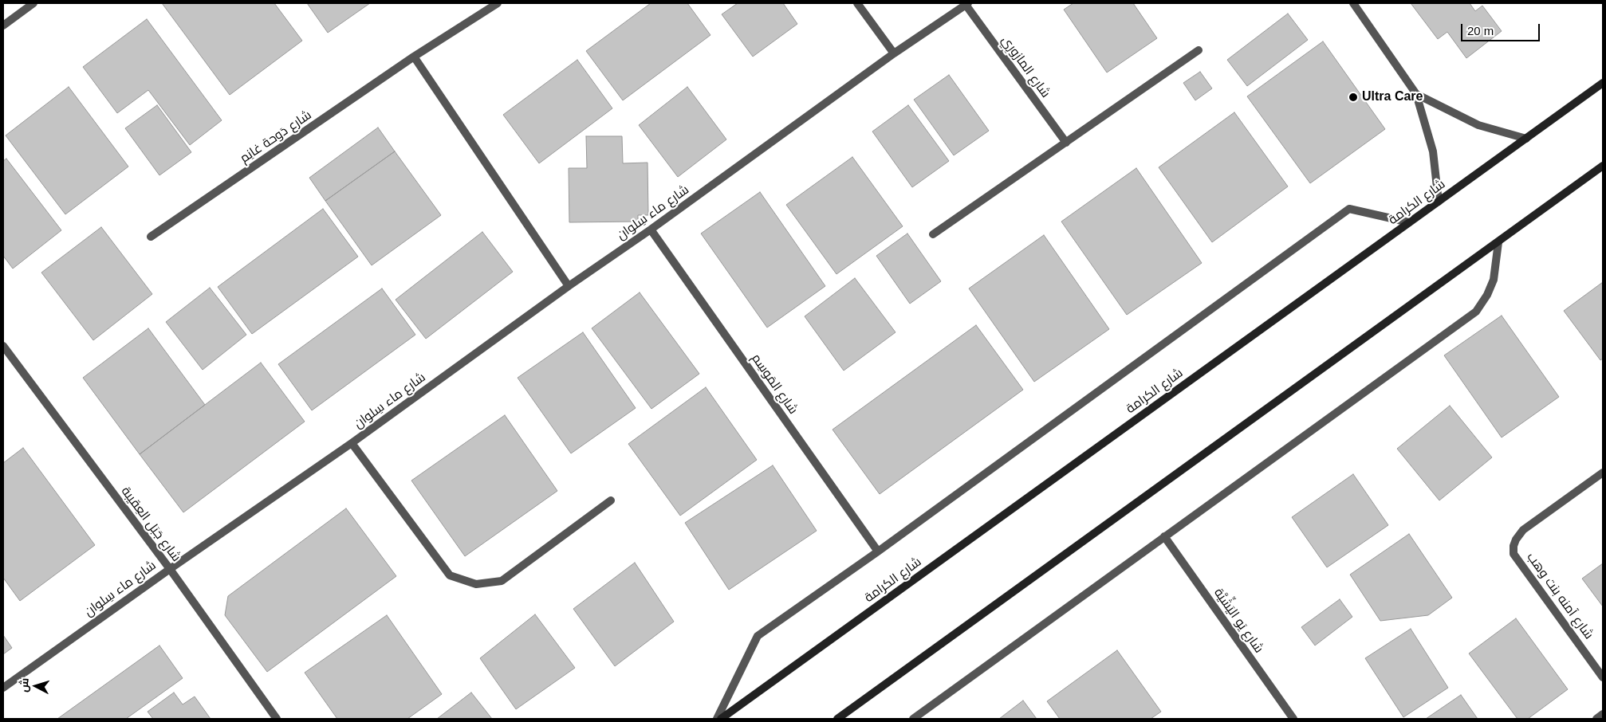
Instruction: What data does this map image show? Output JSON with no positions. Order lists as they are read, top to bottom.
{
  "streets": {
    "main road": ["شارع الكرامة"],
    "street": [
      "شارع المازورِي",
      "شارع دَوحة غانِم",
      "شارع ماء سِلوان",
      "شارع المَوسِم",
      "شارع جَبَل العِقيبة",
      "شارع آمنه بنت وهب",
      "شارع يَو اليَشِّيَّة"
    ]
  },
  "crossings": [
    ["شارع المازورِي", "شارع ماء سِلوان"],
    ["شارع ماء سِلوان", "شارع المَوسِم"],
    ["شارع ماء سِلوان", "شارع جَبَل العِقيبة"]
  ],
  "places": ["Ultra Care"],
  "scale_bar": "20 m",
  "north": "left"
}
